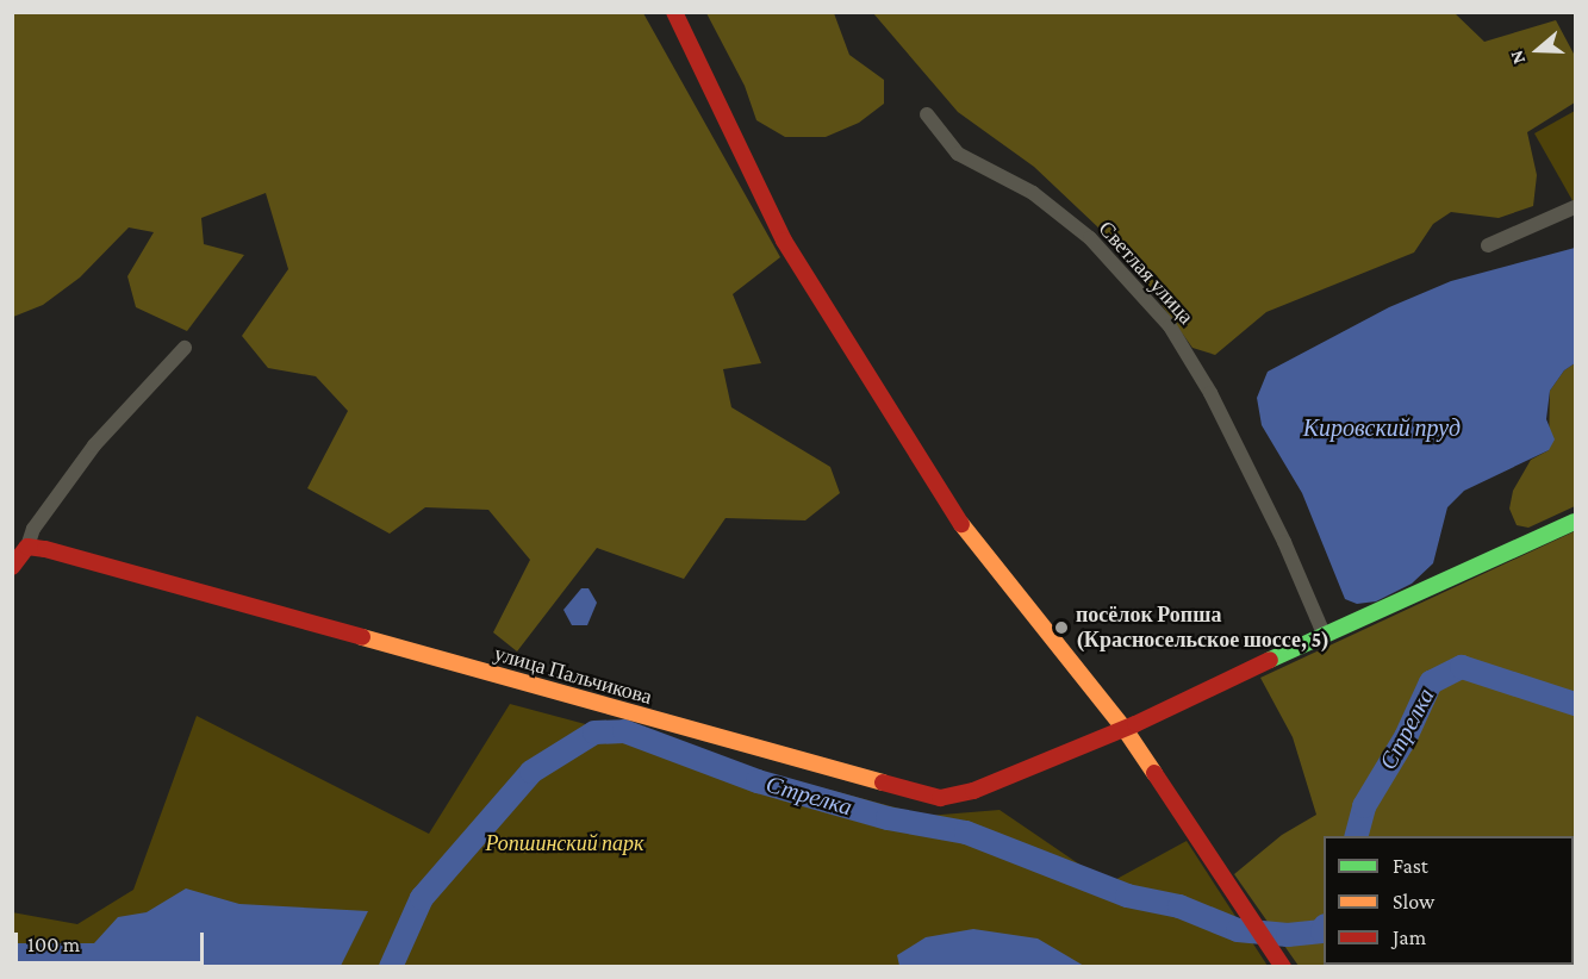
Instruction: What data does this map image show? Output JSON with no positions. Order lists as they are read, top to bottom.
{
  "streets": {
    "street": ["Светлая улица", "улица Пальчикова"]
  },
  "crossings": [
    ["Светлая улица", "улица Пальчикова"]
  ],
  "water": ["Кировский пруд", "Стрелка"],
  "parks": ["Ропшинский парк"],
  "places": ["посёлок Ропша (Красносельское шоссе, 5)"],
  "legend": ["Fast", "Slow", "Jam"],
  "scale_bar": "100 m",
  "north": "left"
}
